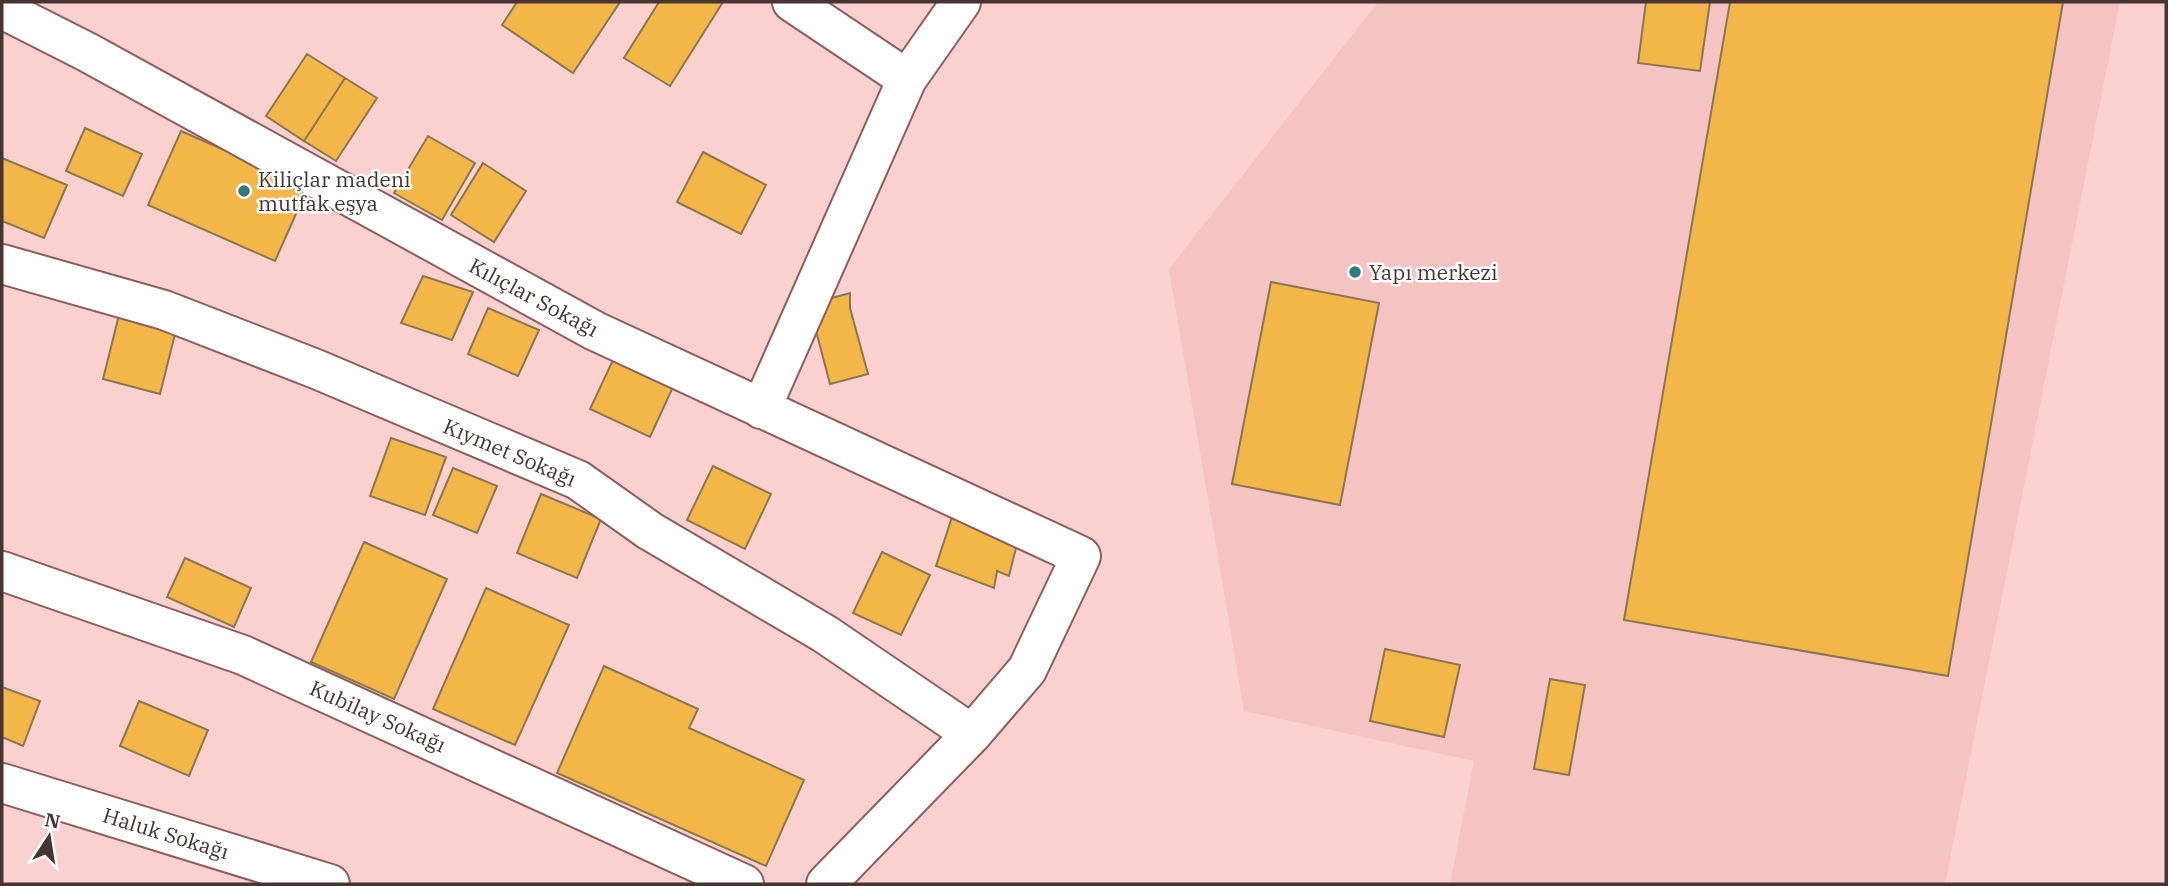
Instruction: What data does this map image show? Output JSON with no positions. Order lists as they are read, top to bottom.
{
  "streets": {
    "street": [
      "Kılıçlar Sokağı",
      "Kıymet Sokağı",
      "Kubilay Sokağı",
      "Haluk Sokağı"
    ]
  },
  "crossings": [
    ["Kılıçlar Sokağı", "Kıymet Sokağı"]
  ],
  "places": ["Kiliçlar madeni mutfak eşya", "Yapı merkezi"],
  "north": "top"
}
